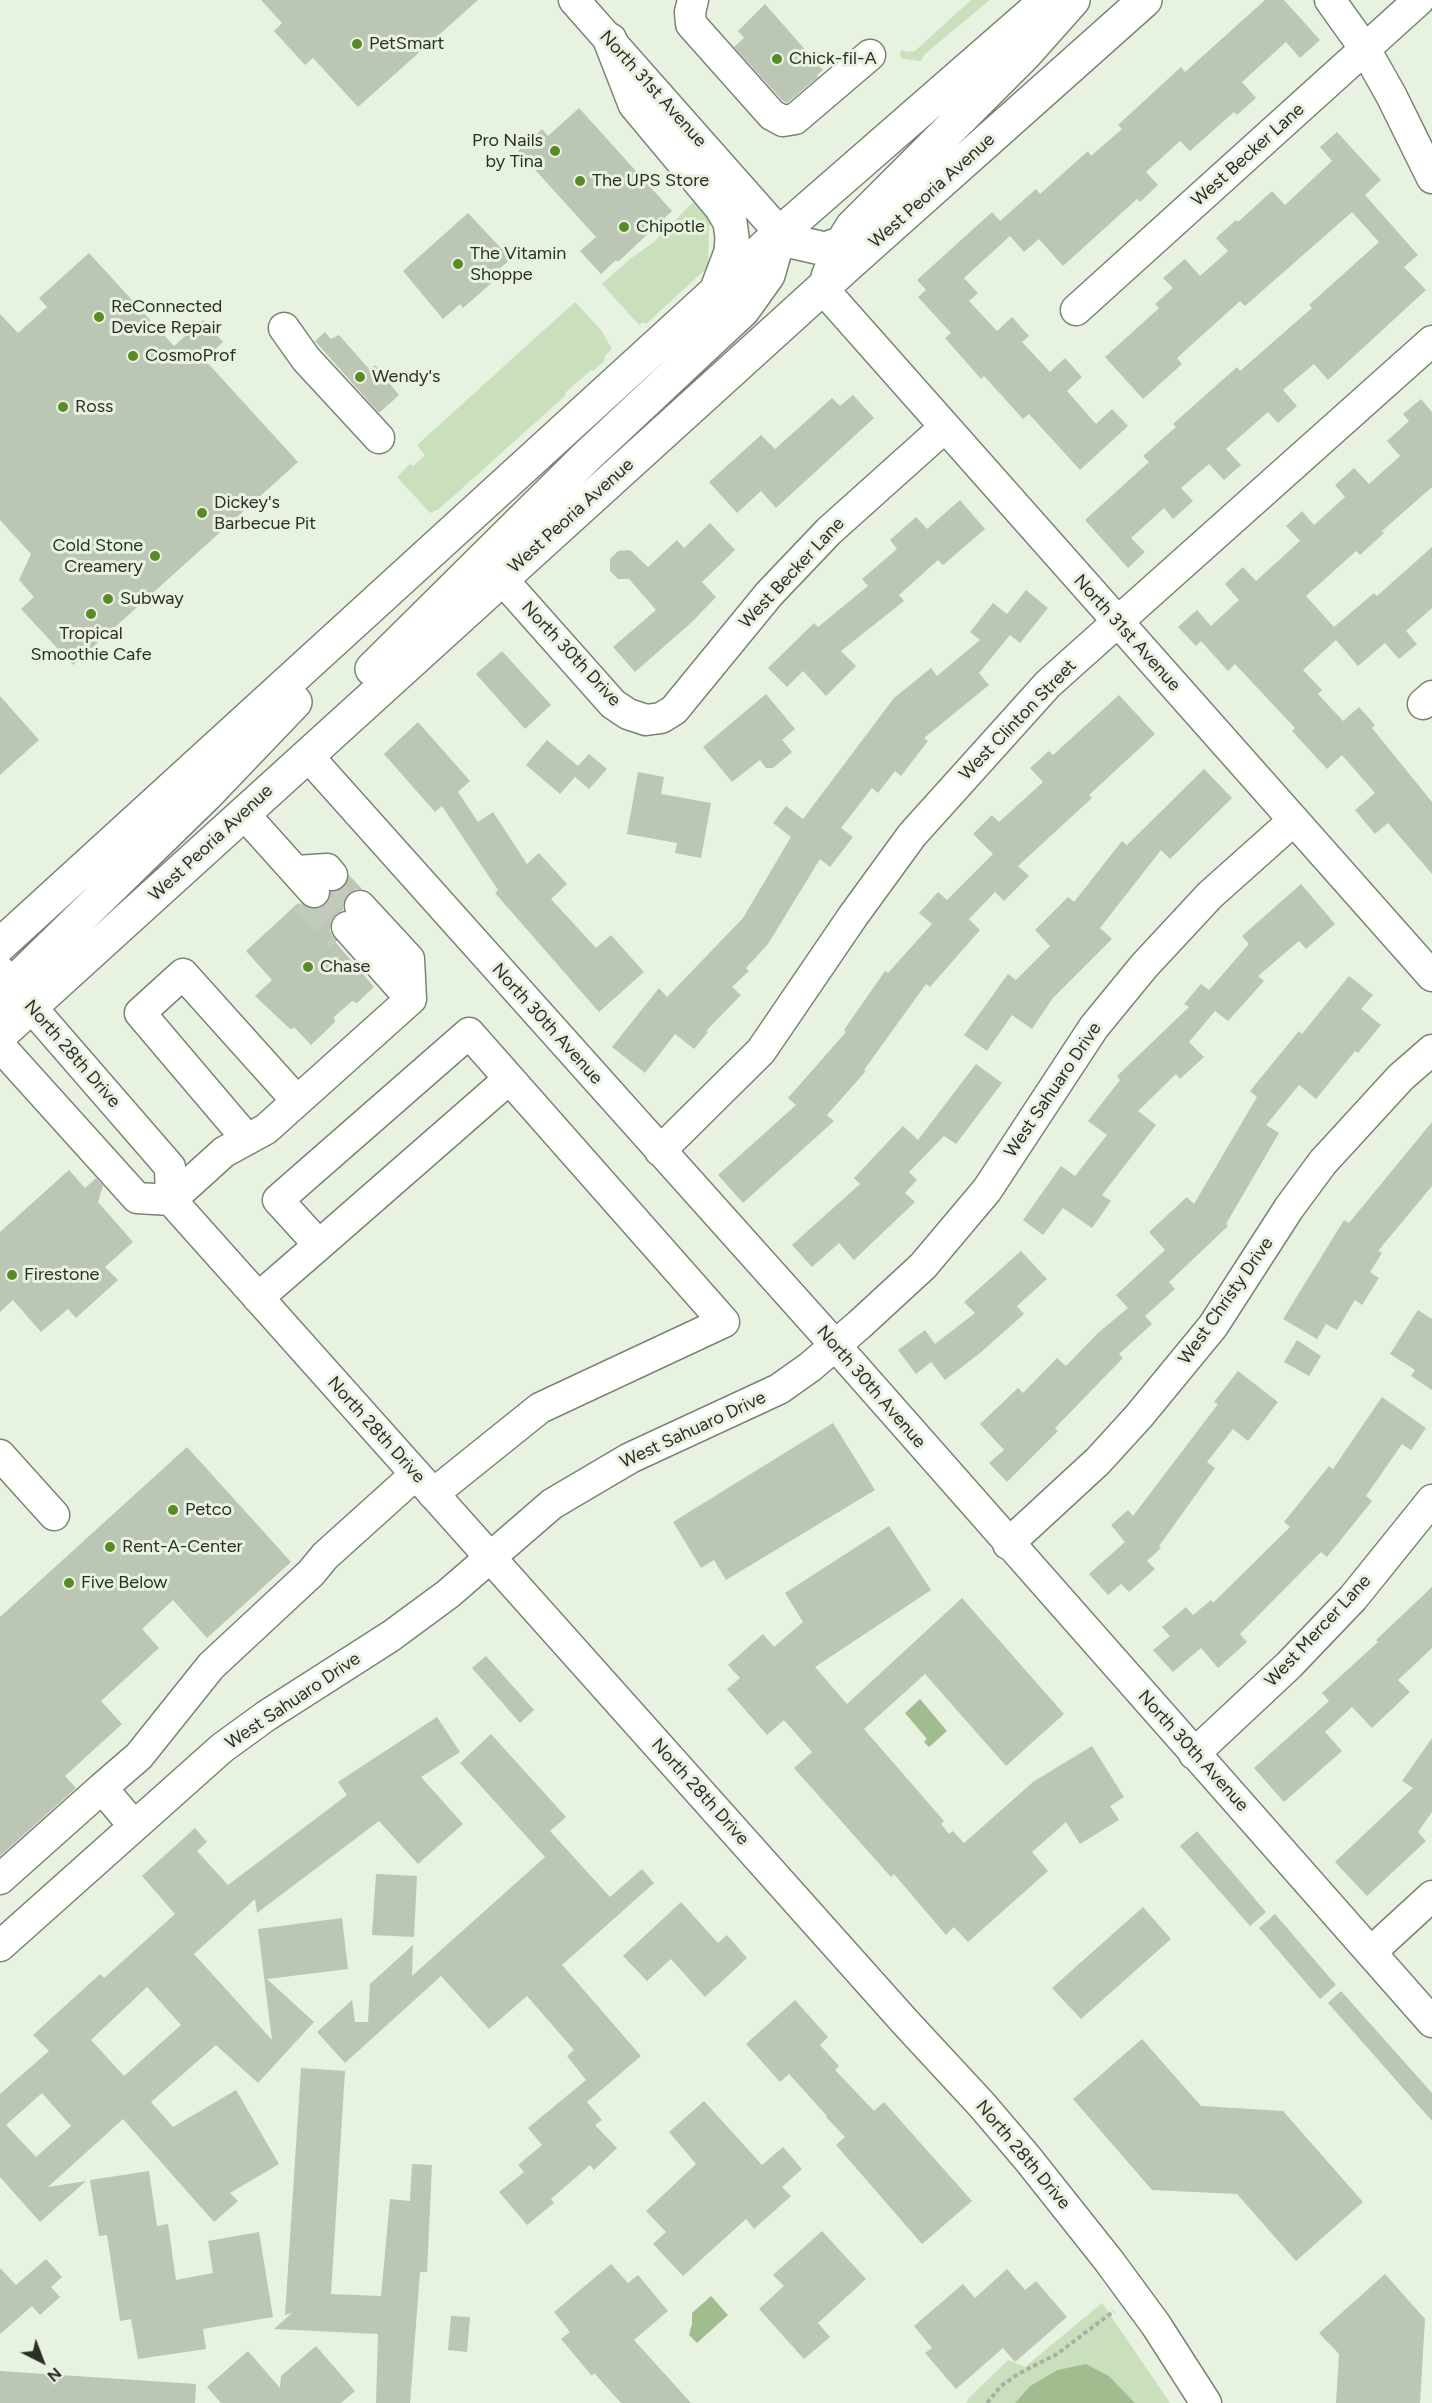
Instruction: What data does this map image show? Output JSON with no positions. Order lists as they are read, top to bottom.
{
  "streets": {
    "main road": ["West Peoria Avenue"],
    "street": [
      "North 31st Avenue",
      "West Becker Lane",
      "North 30th Drive",
      "West Clinton Street",
      "North 30th Avenue",
      "North 28th Drive",
      "West Sahuaro Drive",
      "West Christy Drive",
      "West Mercer Lane"
    ]
  },
  "crossings": [
    ["North 31st Avenue", "West Becker Lane"],
    ["North 31st Avenue", "West Peoria Avenue"],
    ["North 31st Avenue", "West Clinton Street"],
    ["North 31st Avenue", "West Sahuaro Drive"],
    ["West Becker Lane", "North 30th Drive"],
    ["West Peoria Avenue", "North 30th Drive"],
    ["West Peoria Avenue", "North 30th Avenue"],
    ["West Peoria Avenue", "North 28th Drive"],
    ["West Clinton Street", "North 30th Avenue"],
    ["North 30th Avenue", "West Sahuaro Drive"],
    ["North 30th Avenue", "West Christy Drive"],
    ["North 30th Avenue", "West Mercer Lane"],
    ["North 28th Drive", "West Sahuaro Drive"]
  ],
  "places": [
    "PetSmart",
    "Chick-fil-A",
    "Pro Nails by Tina",
    "The UPS Store",
    "Chipotle",
    "The Vitamin Shoppe",
    "ReConnected Device Repair",
    "CosmoProf",
    "Wendy's",
    "Ross",
    "Dickey's Barbecue Pit",
    "Cold Stone Creamery",
    "Subway",
    "Tropical Smoothie Cafe",
    "Chase",
    "Firestone",
    "Petco",
    "Rent-A-Center",
    "Five Below"
  ],
  "north": "bottom right"
}
